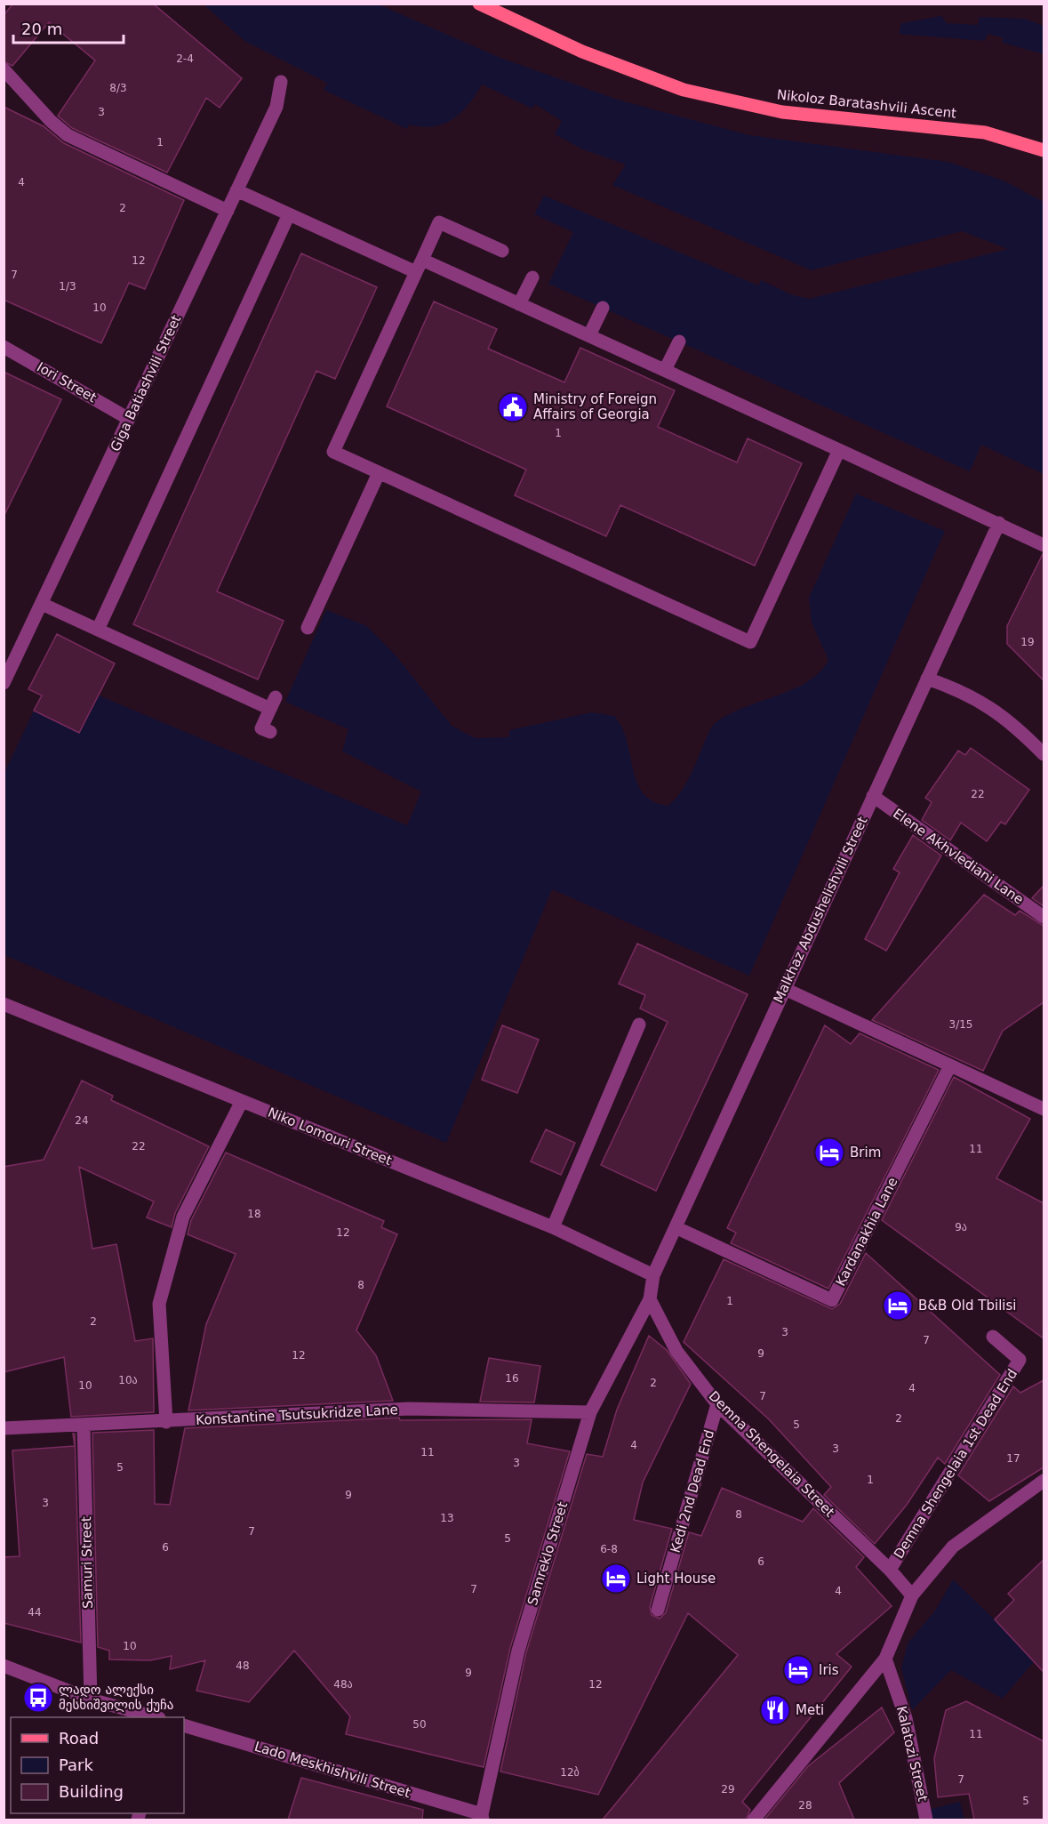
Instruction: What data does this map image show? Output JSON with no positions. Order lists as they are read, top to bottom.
{
  "streets": {
    "main road": ["Nikoloz Baratashvili Ascent"],
    "street": [
      "Iori Street",
      "Giga Batiashvili Street",
      "Elene Akhvlediani Lane",
      "Malkhaz Abdushelishvili Street",
      "Niko Lomouri Street",
      "Kardanakhia Lane",
      "Konstantine Tsutsukridze Lane",
      "Demna Shengelaia Street",
      "Demna Shengelaia 1st Dead End",
      "Kedi 2nd Dead End",
      "Samreklo Street",
      "Samuri Street",
      "Kalatozi Street",
      "Lado Meskhishvili Street"
    ]
  },
  "crossings": [
    ["Iori Street", "Giga Batiashvili Street"],
    ["Elene Akhvlediani Lane", "Malkhaz Abdushelishvili Street"],
    ["Malkhaz Abdushelishvili Street", "Niko Lomouri Street"],
    ["Malkhaz Abdushelishvili Street", "Kardanakhia Lane"],
    ["Malkhaz Abdushelishvili Street", "Demna Shengelaia Street"],
    ["Malkhaz Abdushelishvili Street", "Samreklo Street"],
    ["Konstantine Tsutsukridze Lane", "Samreklo Street"],
    ["Konstantine Tsutsukridze Lane", "Samuri Street"],
    ["Demna Shengelaia Street", "Demna Shengelaia 1st Dead End"],
    ["Demna Shengelaia Street", "Kedi 2nd Dead End"],
    ["Demna Shengelaia Street", "Samreklo Street"],
    ["Samreklo Street", "Lado Meskhishvili Street"]
  ],
  "places": {
    "public building": ["Ministry of Foreign Affairs of Georgia"],
    "hotel": [
      "Brim",
      "B&B Old Tbilisi",
      "Light House",
      "Iris"
    ],
    "bus stop": ["ლადო ალექსი მესხიშვილის ქუჩა"],
    "restaurant": ["Meti"]
  },
  "house_numbers": [
    "2-4",
    "8/3",
    "3",
    "1",
    "4",
    "2",
    "12",
    "7",
    "1/3",
    "10",
    "1",
    "19",
    "22",
    "3/15",
    "24",
    "22",
    "11",
    "18",
    "9ა",
    "12",
    "8",
    "1",
    "2",
    "3",
    "7",
    "9",
    "12",
    "16",
    "10ა",
    "2",
    "10",
    "4",
    "7",
    "2",
    "5",
    "4",
    "3",
    "11",
    "17",
    "3",
    "5",
    "1",
    "9",
    "3",
    "8",
    "13",
    "7",
    "5",
    "6",
    "6-8",
    "6",
    "7",
    "4",
    "44",
    "10",
    "48",
    "9",
    "48ა",
    "12",
    "50",
    "11",
    "12ბ",
    "7",
    "29",
    "5",
    "28"
  ],
  "legend": ["Road", "Park", "Building"],
  "scale_bar": "20 m"
}
